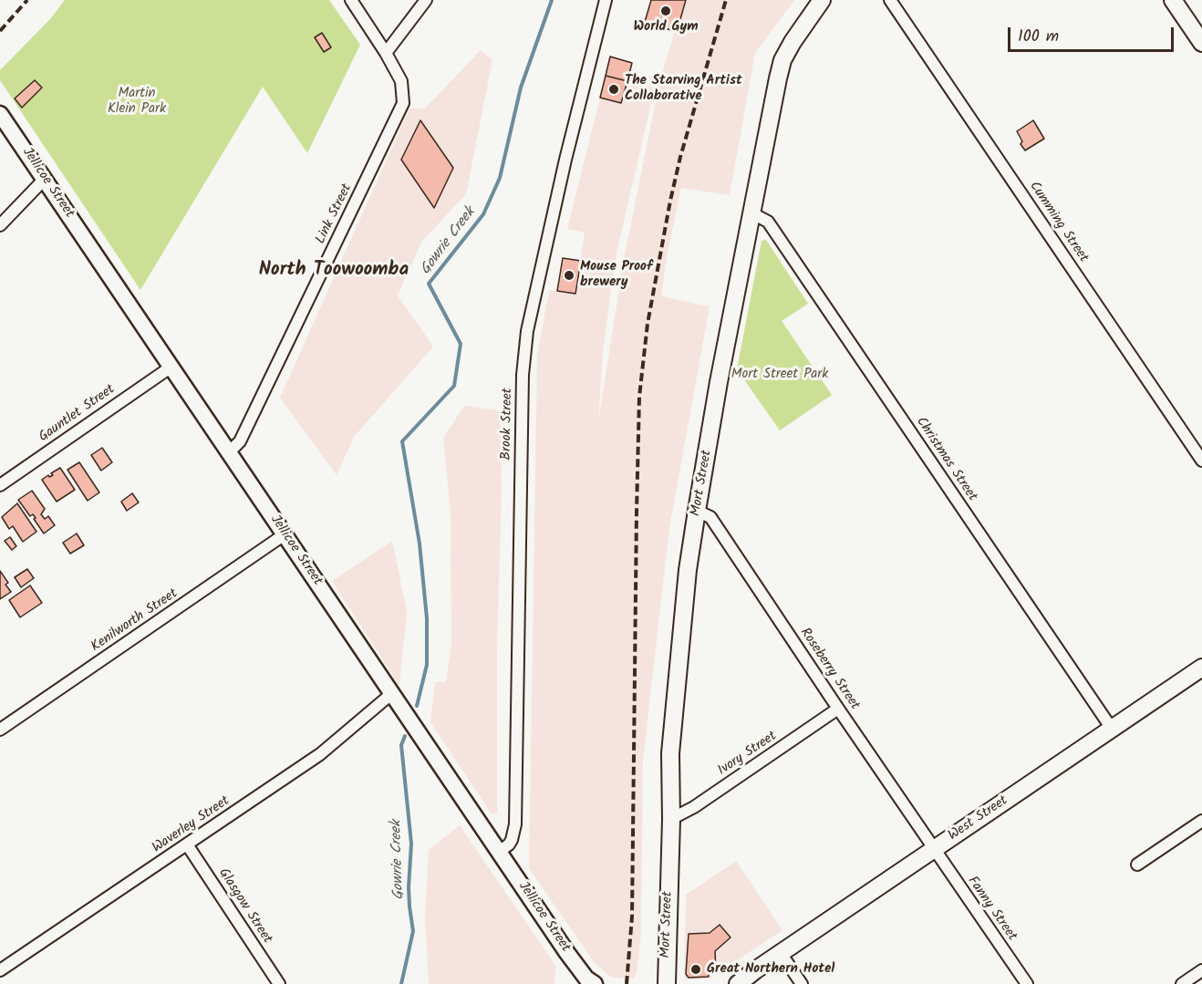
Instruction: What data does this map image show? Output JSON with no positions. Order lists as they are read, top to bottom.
{
  "streets": {
    "main road": ["Jellicoe Street", "Mort Street", "West Street"],
    "street": [
      "Link Street",
      "Cumming Street",
      "Gauntlet Street",
      "Brook Street",
      "Christmas Street",
      "Kenilworth Street",
      "Roseberry Street",
      "Ivory Street",
      "Waverley Street",
      "Glasgow Street",
      "Fanny Street"
    ]
  },
  "crossings": [
    ["Jellicoe Street", "Link Street"],
    ["Jellicoe Street", "Gauntlet Street"],
    ["Jellicoe Street", "Brook Street"],
    ["Jellicoe Street", "Kenilworth Street"],
    ["Jellicoe Street", "Waverley Street"],
    ["Christmas Street", "Mort Street"],
    ["Christmas Street", "West Street"],
    ["Mort Street", "Roseberry Street"],
    ["Mort Street", "Ivory Street"],
    ["Roseberry Street", "Ivory Street"],
    ["Roseberry Street", "West Street"],
    ["Roseberry Street", "Fanny Street"],
    ["West Street", "Fanny Street"],
    ["Waverley Street", "Glasgow Street"]
  ],
  "districts": ["North Toowoomba"],
  "water": ["Gowrie Creek"],
  "parks": ["Martin Klein Park", "Mort Street Park"],
  "places": [
    "World Gym",
    "The Starving Artist Collaborative",
    "Mouse Proof brewery",
    "Great Northern Hotel"
  ],
  "scale_bar": "100 m"
}
